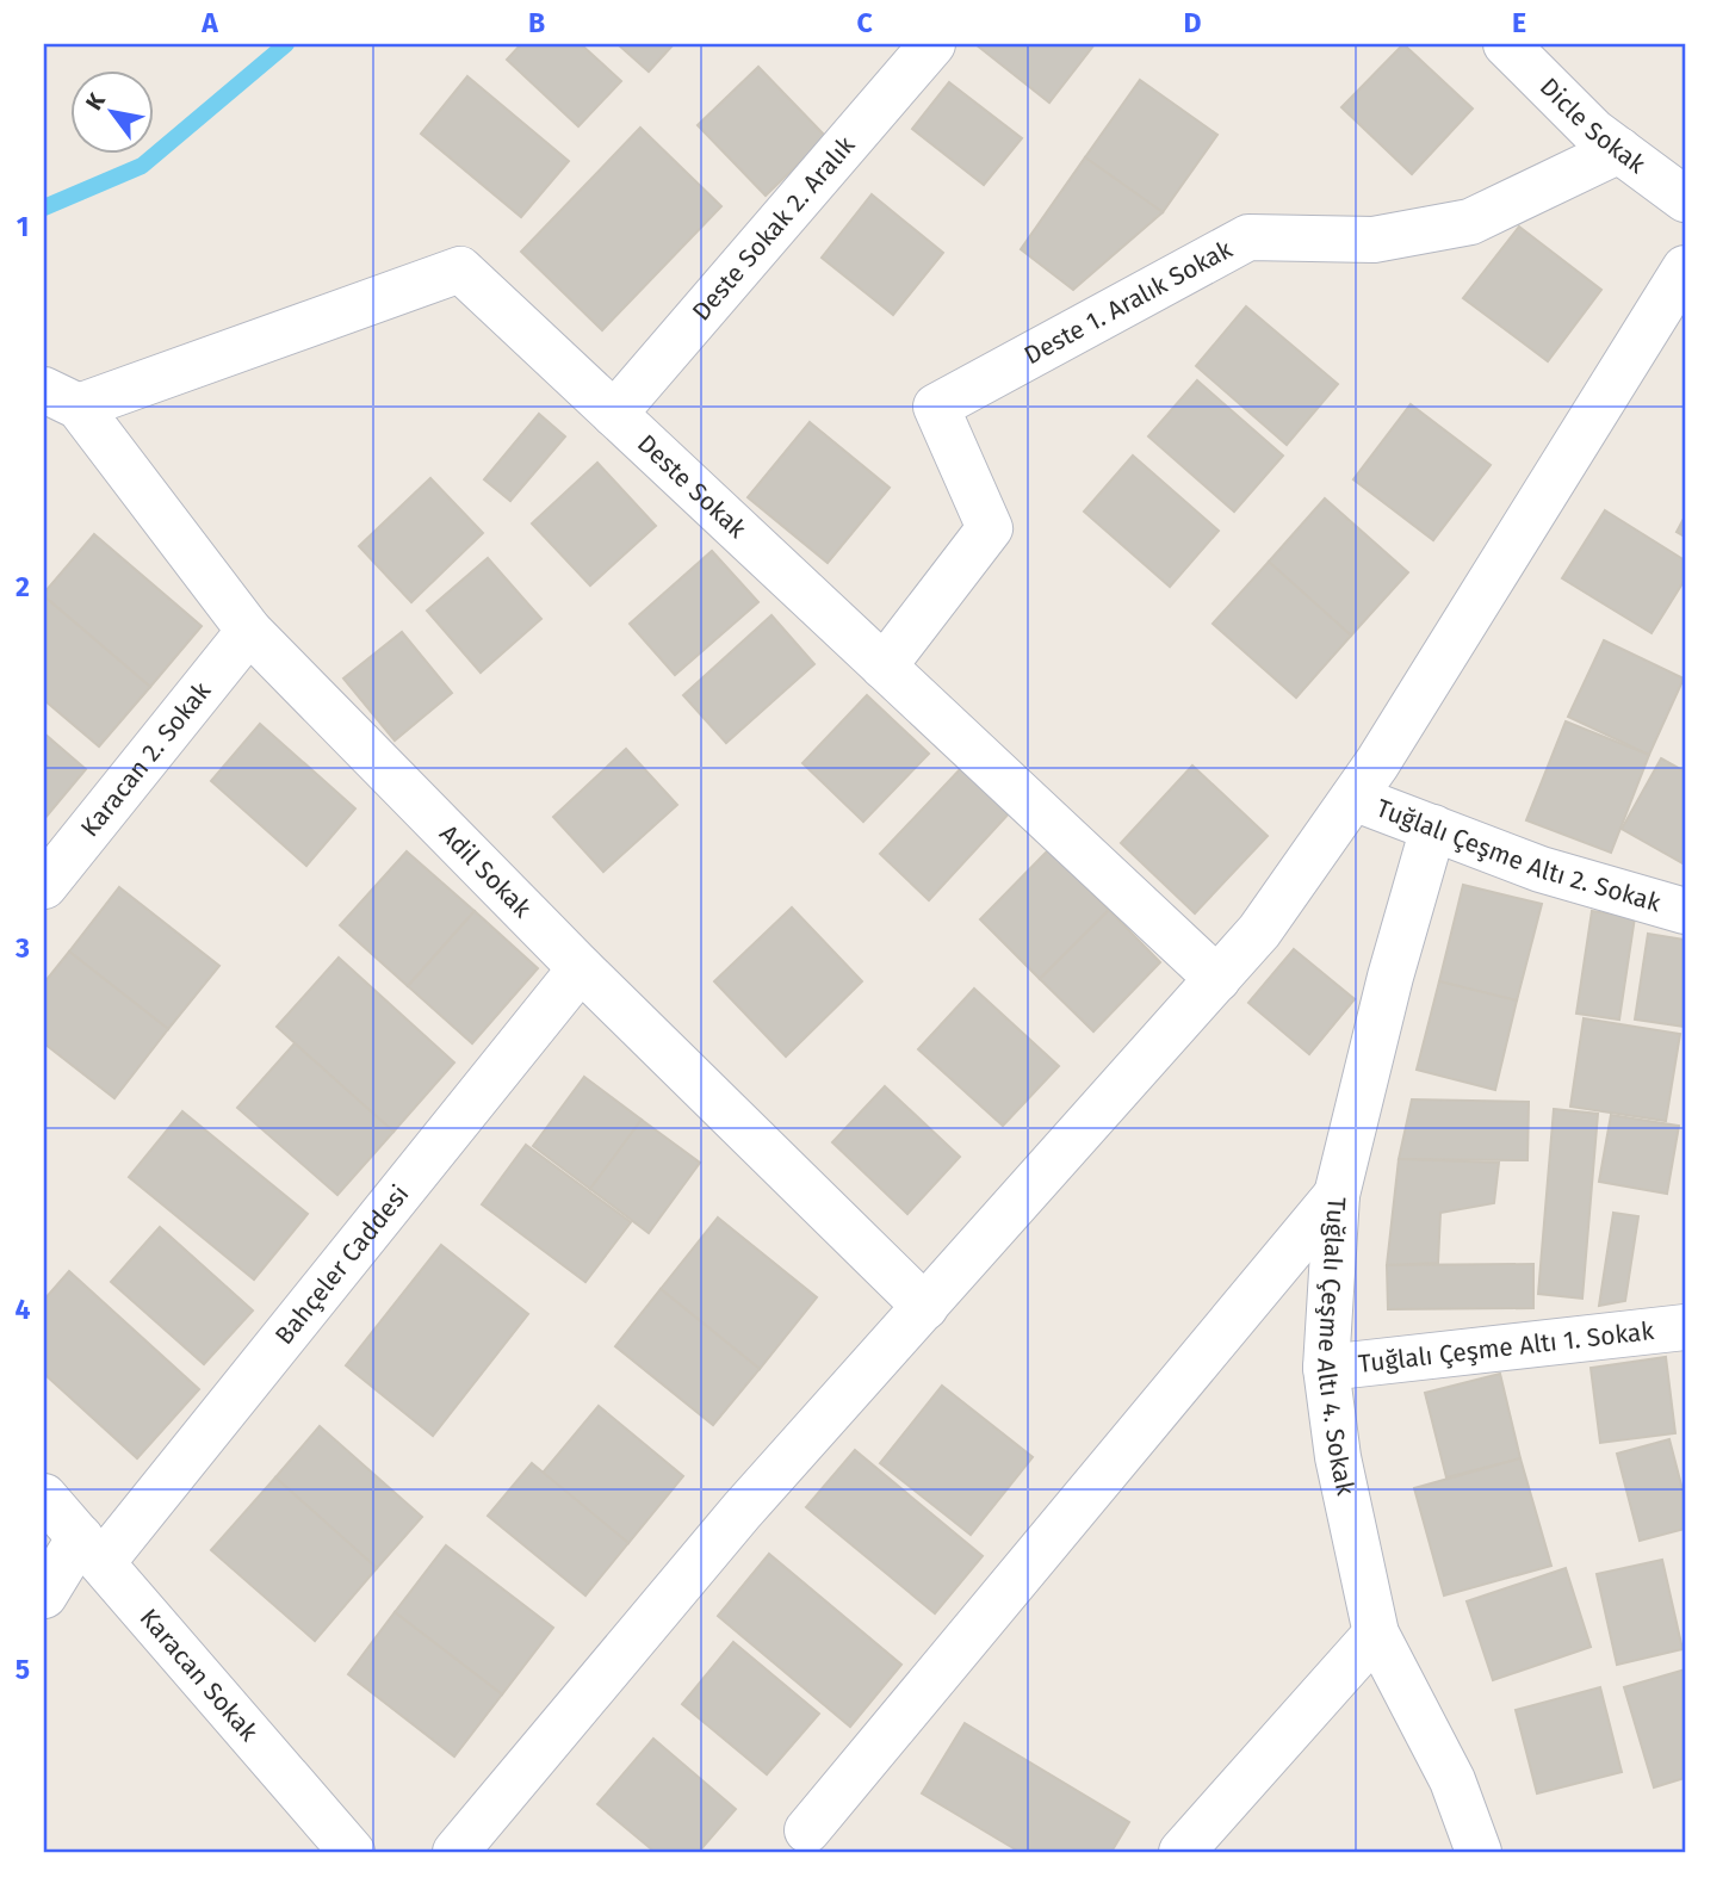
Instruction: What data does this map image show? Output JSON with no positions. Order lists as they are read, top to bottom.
{
  "streets": {
    "street": [
      "Dicle Sokak",
      "Deste Sokak 2. Aralık",
      "Deste 1. Aralık Sokak",
      "Deste Sokak",
      "Karacan 2. Sokak",
      "Tuğlalı Çeşme Altı 2. Sokak",
      "Adil Sokak",
      "Bahçeler Caddesi",
      "Tuğlalı Çeşme Altı 4. Sokak",
      "Tuğlalı Çeşme Altı 1. Sokak",
      "Karacan Sokak"
    ]
  },
  "crossings": [
    ["Dicle Sokak", "Deste 1. Aralık Sokak"],
    ["Deste Sokak 2. Aralık", "Deste Sokak"],
    ["Deste 1. Aralık Sokak", "Deste Sokak"],
    ["Deste Sokak", "Adil Sokak"],
    ["Karacan 2. Sokak", "Adil Sokak"],
    ["Tuğlalı Çeşme Altı 2. Sokak", "Tuğlalı Çeşme Altı 4. Sokak"],
    ["Adil Sokak", "Bahçeler Caddesi"],
    ["Bahçeler Caddesi", "Karacan Sokak"],
    ["Tuğlalı Çeşme Altı 4. Sokak", "Tuğlalı Çeşme Altı 1. Sokak"]
  ],
  "north": "top left",
  "grid": {
    "columns": [
      "A",
      "B",
      "C",
      "D",
      "E"
    ],
    "rows": [
      "1",
      "2",
      "3",
      "4",
      "5"
    ]
  }
}
